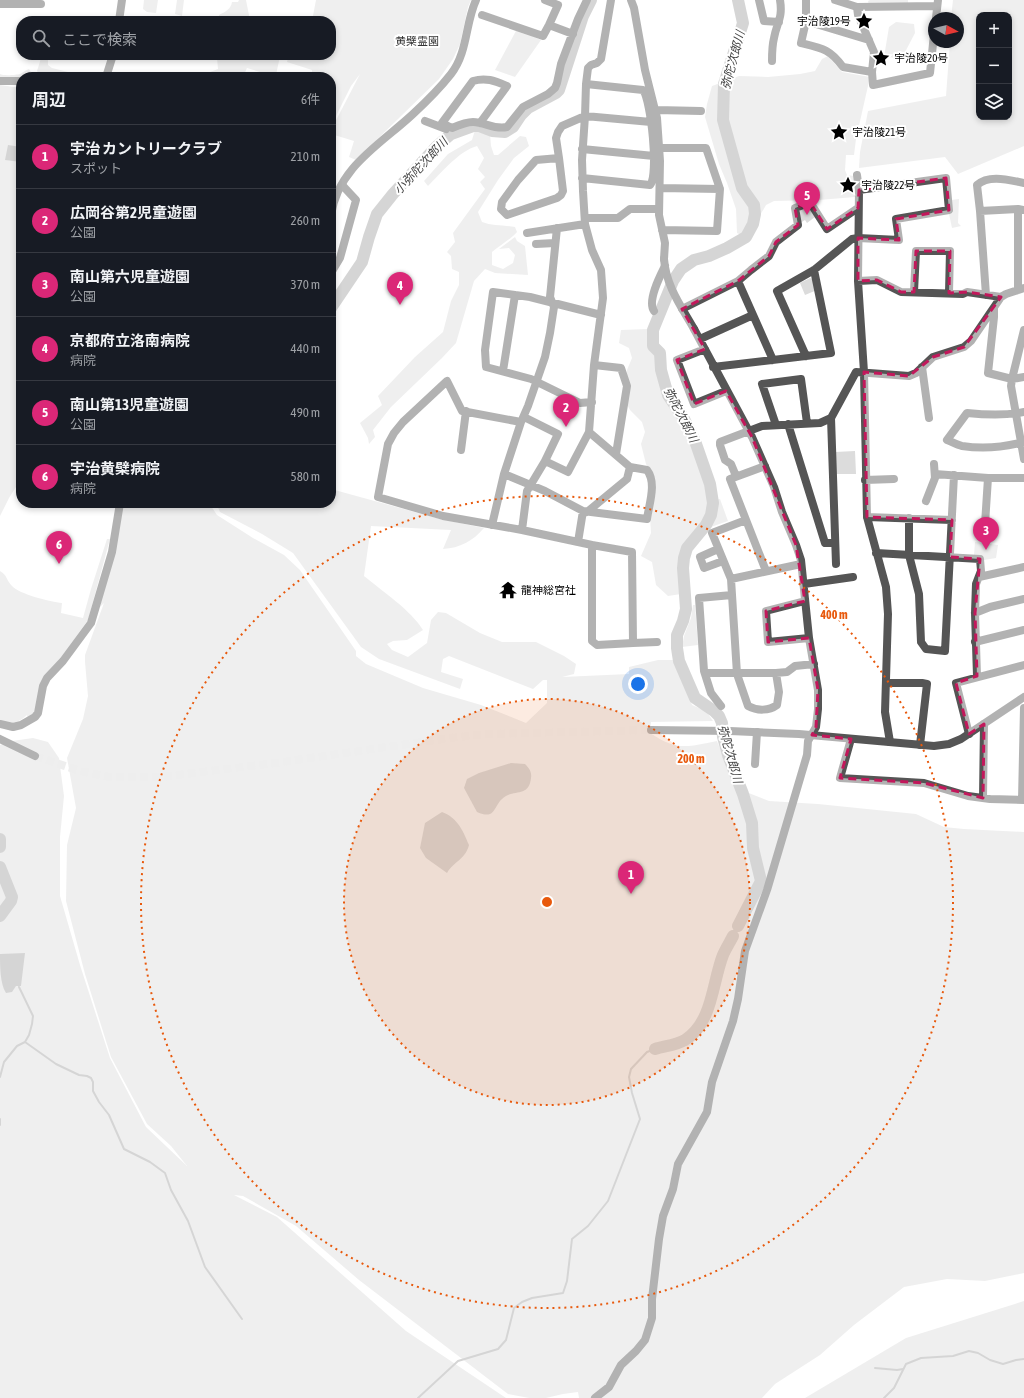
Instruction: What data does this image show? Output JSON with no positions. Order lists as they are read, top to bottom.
{
  "water": ["弥陀次郎川", "小弥陀次郎川"],
  "parks": ["黄檗霊園"],
  "places": {
    "place": [
      "宇治陵19号",
      "宇治陵20号",
      "宇治陵21号",
      "宇治陵22号"
    ],
    "temple": ["龍神総宮社"]
  },
  "north": "right",
  "page": {
    "map_buttons": ["+", "−"],
    "search": "ここで検索",
    "heading": ["周辺", "6件"],
    "list": [
      {
        "mark": "1",
        "name": "宇治 カントリークラブ",
        "note": "スポット",
        "value": "210 m"
      },
      {
        "mark": "2",
        "name": "広岡谷第2児童遊園",
        "note": "公園",
        "value": "260 m"
      },
      {
        "mark": "3",
        "name": "南山第六児童遊園",
        "note": "公園",
        "value": "370 m"
      },
      {
        "mark": "4",
        "name": "京都府立洛南病院",
        "note": "病院",
        "value": "440 m"
      },
      {
        "mark": "5",
        "name": "南山第13児童遊園",
        "note": "公園",
        "value": "490 m"
      },
      {
        "mark": "6",
        "name": "宇治黄檗病院",
        "note": "病院",
        "value": "580 m"
      }
    ],
    "pins": [
      "5",
      "4",
      "2",
      "3",
      "6",
      "1"
    ]
  },
  "rings": ["400 m", "200 m"]
}
